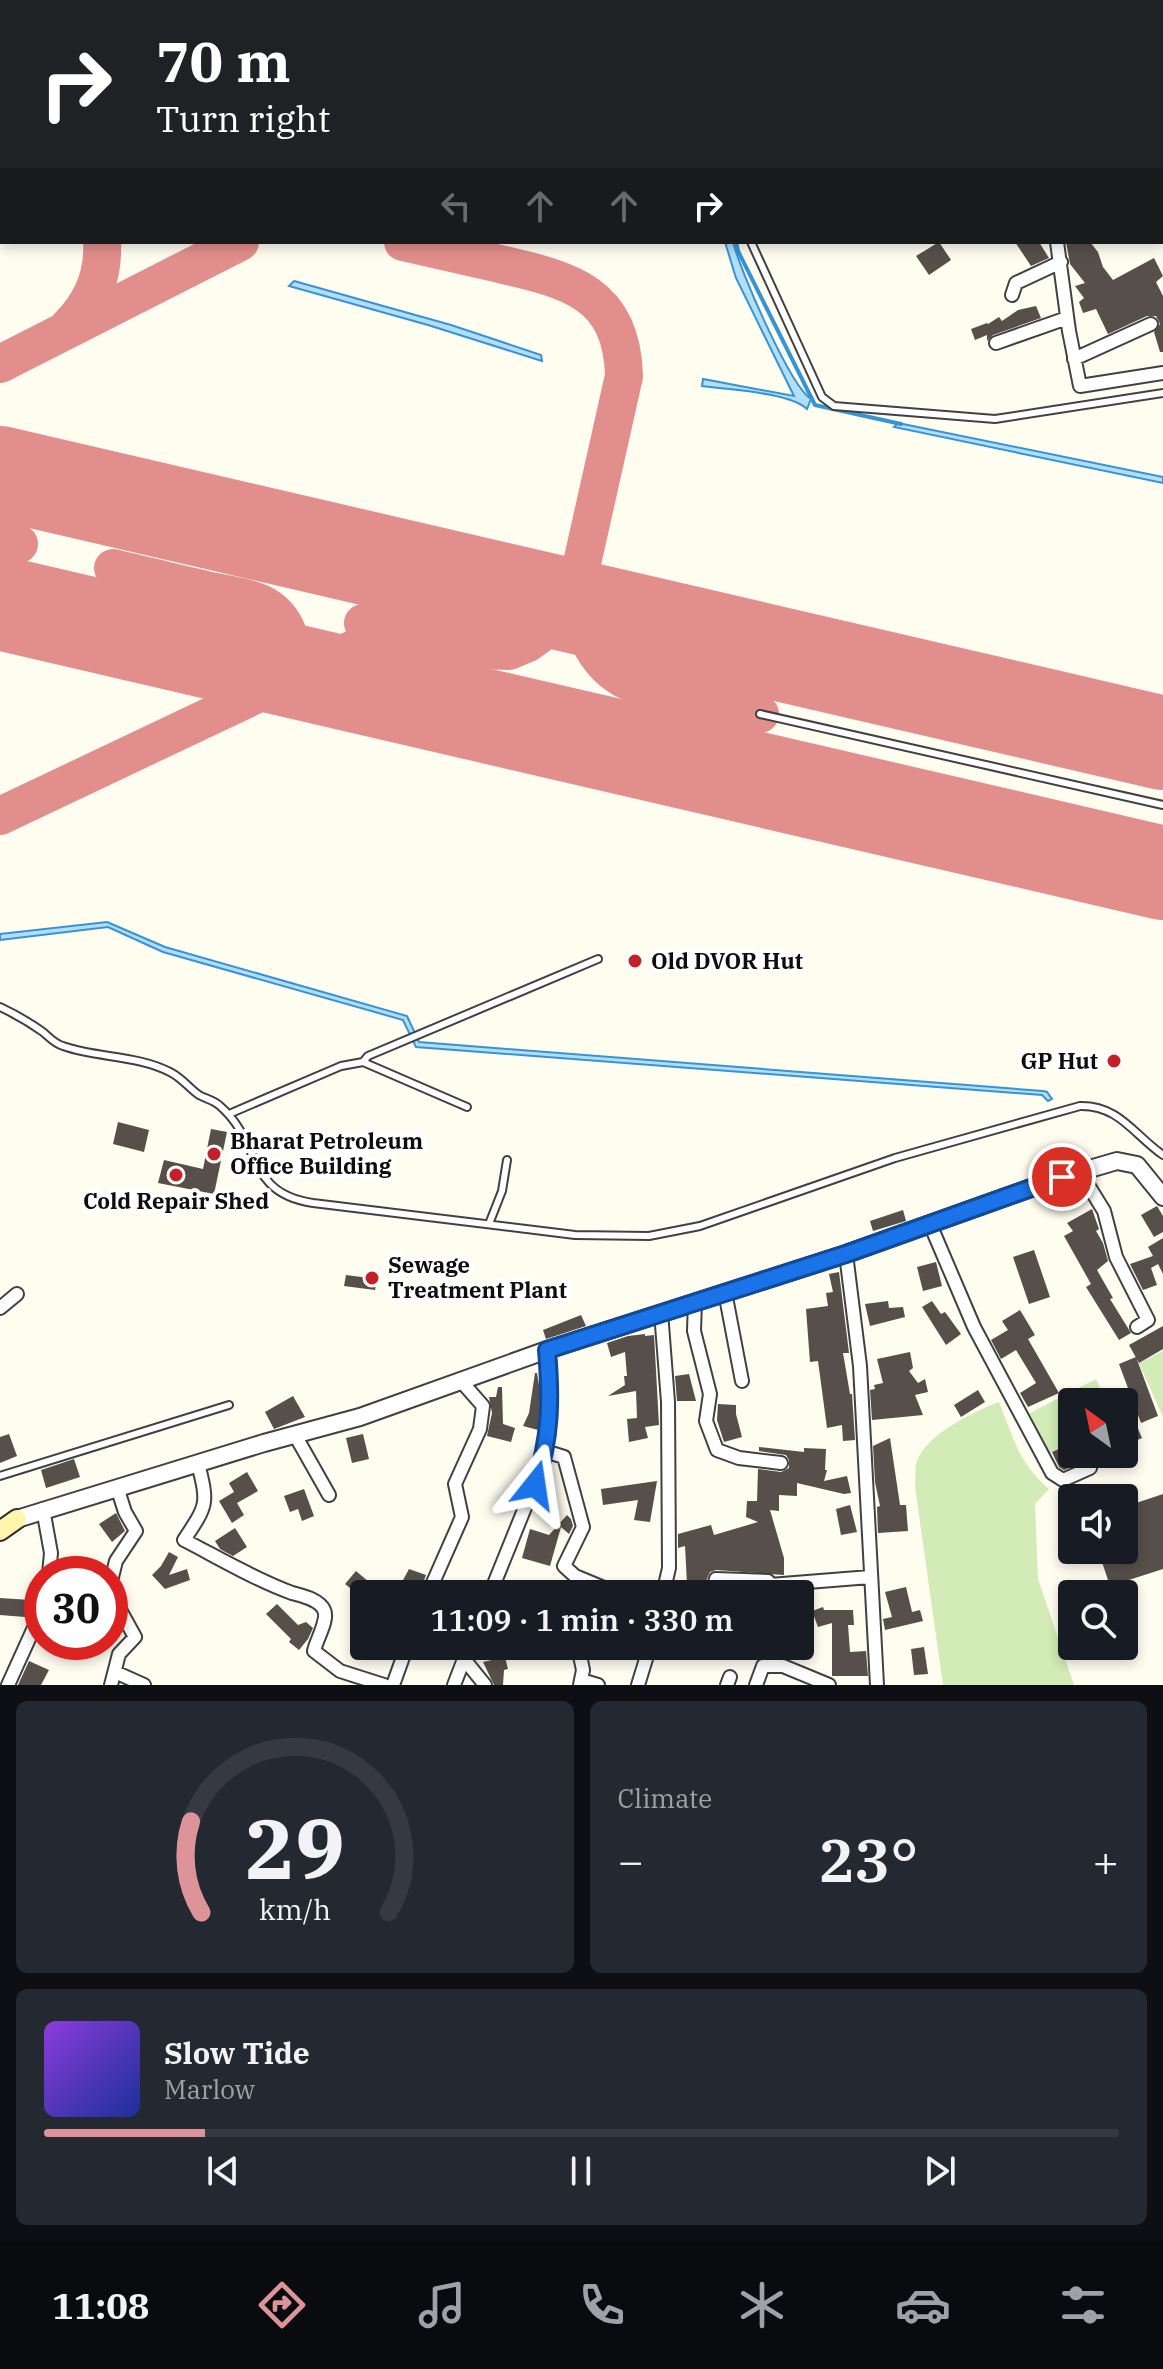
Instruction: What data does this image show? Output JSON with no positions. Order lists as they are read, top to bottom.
{
  "places": [
    "Old DVOR Hut",
    "GP Hut",
    "Bharat Petroleum Office Building",
    "Cold Repair Shed",
    "Sewage Treatment Plant"
  ],
  "north": "top left",
  "page": {
    "turn": ["70 m", "Turn right"],
    "limit": "30",
    "trip": "11:09 · 1 min · 330 m",
    "tile": "Climate",
    "heat": ["−", "23°", "+"],
    "song": ["Slow Tide", "Marlow"],
    "tabs": "11:08",
    "gauge": ["29", "km/h"]
  }
}
